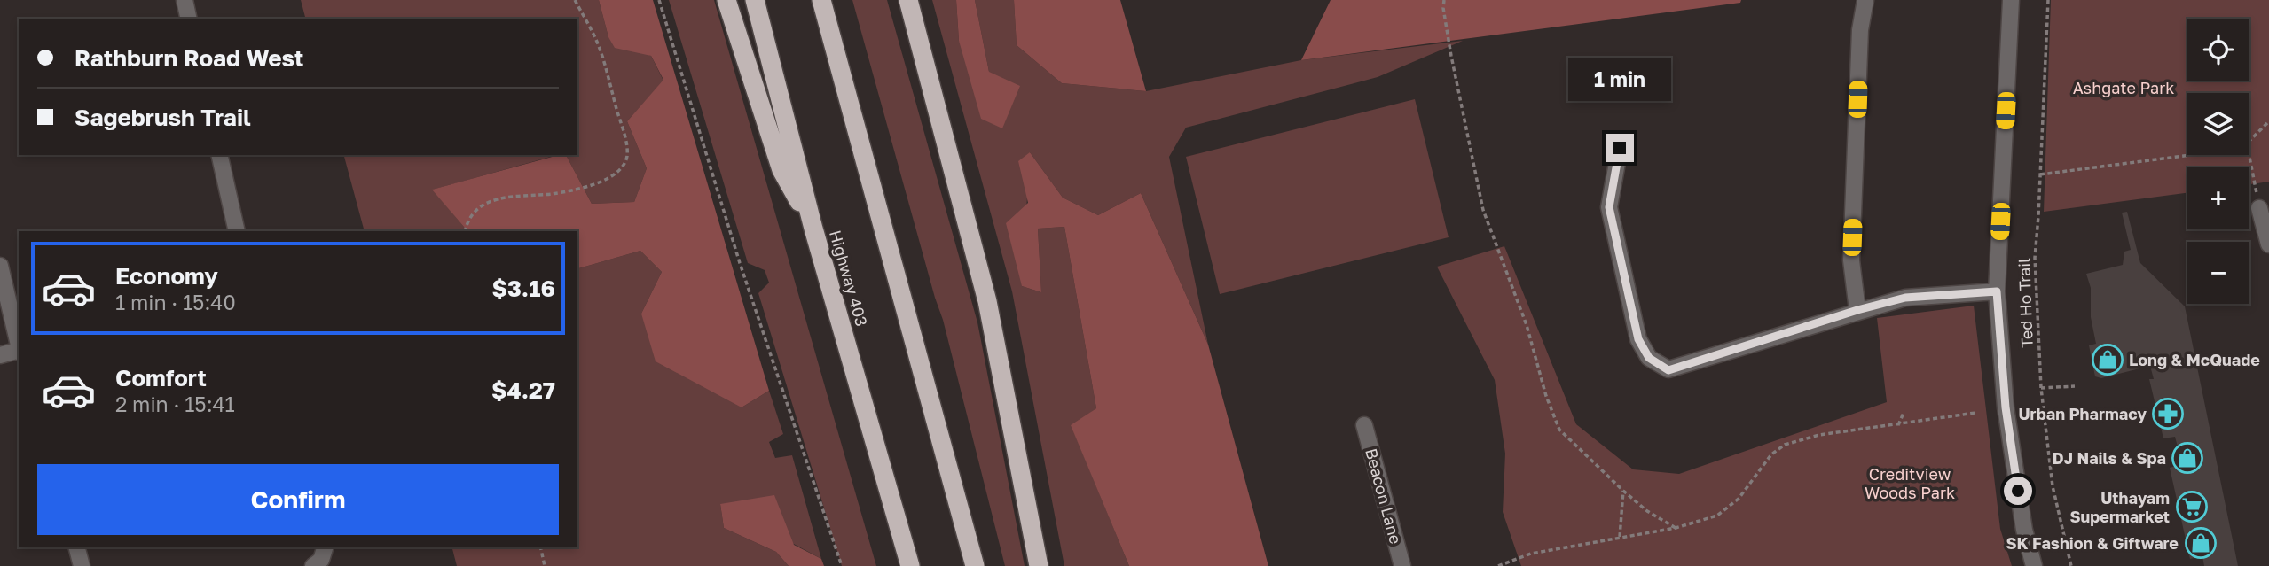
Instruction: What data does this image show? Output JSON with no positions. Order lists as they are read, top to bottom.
{
  "streets": {
    "highway": ["Highway 403"],
    "street": ["Beacon Lane"],
    "path": ["Ted Ho Trail"]
  },
  "parks": ["Ashgate Park", "Creditview Woods Park"],
  "places": {
    "shop": ["Long & McQuade", "DJ Nails & Spa", "SK Fashion & Giftware"],
    "pharmacy": ["Urban Pharmacy"],
    "supermarket": ["Uthayam Supermarket"]
  },
  "page": {
    "map_buttons": ["+", "−"],
    "banner": ["Rathburn Road West", "Sagebrush Trail"],
    "bubble": "1 min",
    "list": [
      {
        "name": "Economy",
        "note": "1 min · 15:40",
        "value": "$3.16"
      },
      {
        "name": "Comfort",
        "note": "2 min · 15:41",
        "value": "$4.27"
      }
    ],
    "buttons": "Confirm"
  }
}
